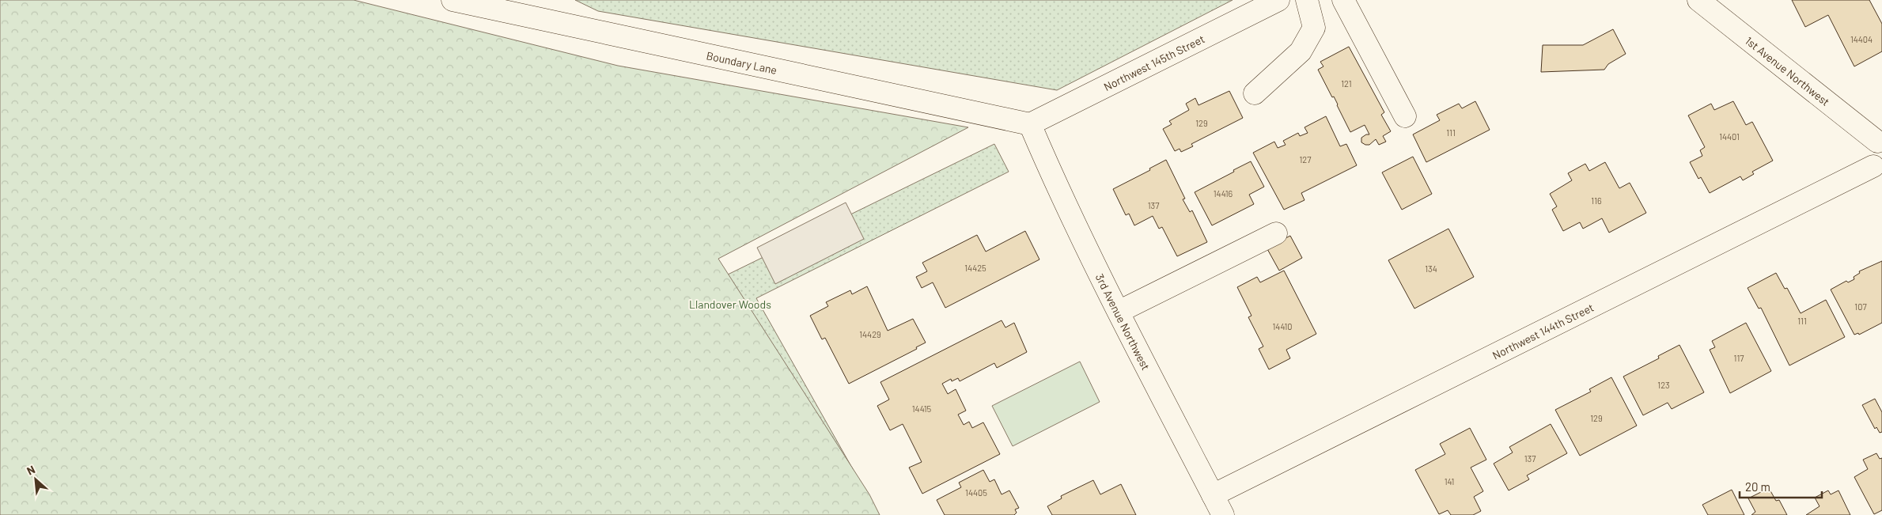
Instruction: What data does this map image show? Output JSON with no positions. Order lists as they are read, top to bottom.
{
  "streets": {
    "street": [
      "Boundary Lane",
      "Northwest 145th Street",
      "1st Avenue Northwest",
      "3rd Avenue Northwest",
      "Northwest 144th Street"
    ]
  },
  "crossings": [
    ["Boundary Lane", "Northwest 145th Street"],
    ["Boundary Lane", "3rd Avenue Northwest"],
    ["Northwest 145th Street", "3rd Avenue Northwest"],
    ["3rd Avenue Northwest", "Northwest 144th Street"]
  ],
  "parks": ["Llandover Woods"],
  "house_numbers": [
    "14404",
    "121",
    "129",
    "111",
    "14401",
    "127",
    "14416",
    "116",
    "137",
    "14425",
    "134",
    "107",
    "111",
    "14410",
    "14429",
    "117",
    "123",
    "14415",
    "129",
    "137",
    "141",
    "14405"
  ],
  "scale_bar": "20 m",
  "north": "top left"
}
